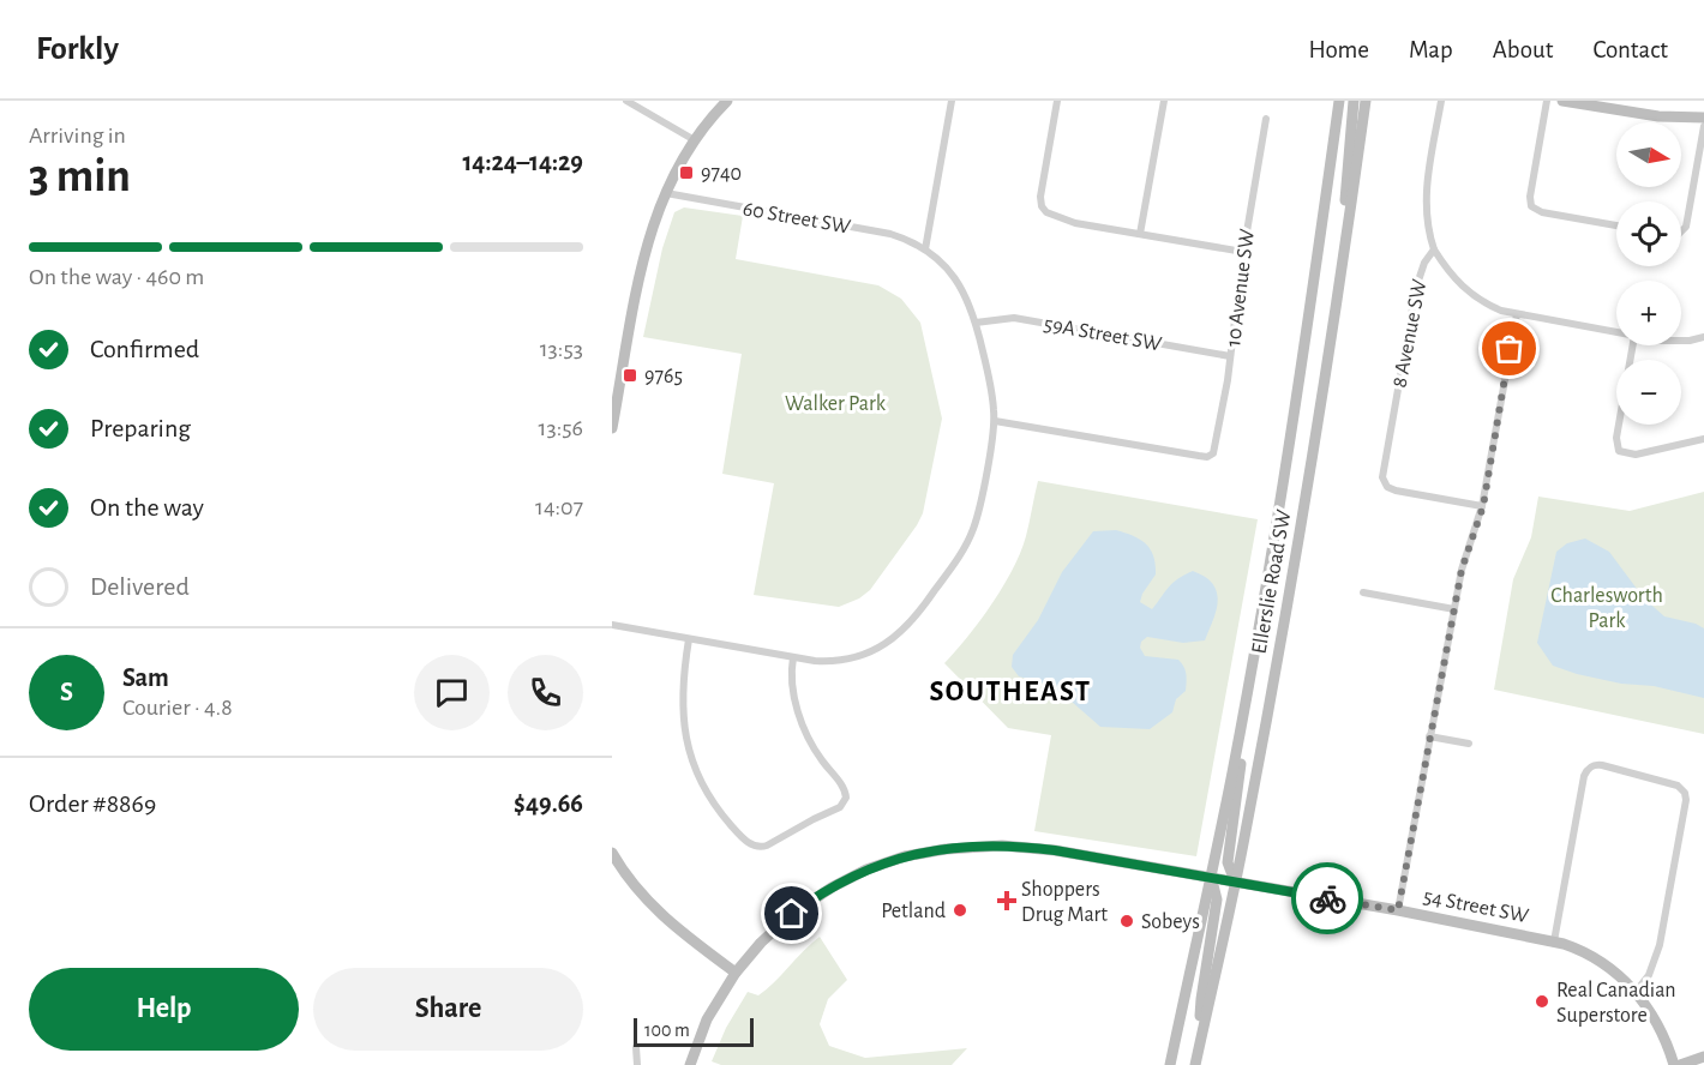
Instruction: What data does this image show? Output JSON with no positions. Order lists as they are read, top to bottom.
{
  "streets": {
    "main road": ["Ellerslie Road SW", "54 Street SW"],
    "street": [
      "60 Street SW",
      "10 Avenue SW",
      "59A Street SW",
      "8 Avenue SW"
    ]
  },
  "crossings": [
    ["60 Street SW", "10 Avenue SW"],
    ["60 Street SW", "59A Street SW"],
    ["10 Avenue SW", "59A Street SW"],
    ["Ellerslie Road SW", "54 Street SW"]
  ],
  "districts": ["SOUTHEAST"],
  "parks": ["Walker Park", "Charlesworth Park"],
  "places": {
    "transit": ["9740", "9765"],
    "health": ["Shoppers Drug Mart"],
    "other": ["Petland", "Sobeys", "Real Canadian Superstore"]
  },
  "scale_bar": "100 m",
  "north": "right",
  "page": {
    "header": "Forkly",
    "nav": [
      "Home",
      "Map",
      "About",
      "Contact"
    ],
    "heading": ["3 min", "Arriving in", "14:24–14:29"],
    "panel": [
      "Sam",
      "Courier · 4.8",
      "Order #8869",
      "$49.66"
    ],
    "map_buttons": ["+", "−"],
    "bar": "On the way · 460 m",
    "list": [
      ["Confirmed", "13:53"],
      ["Preparing", "13:56"],
      ["On the way", "14:07"],
      "Delivered"
    ],
    "round": "S",
    "buttons": ["Help", "Share"],
    "scale": "100 m"
  }
}
